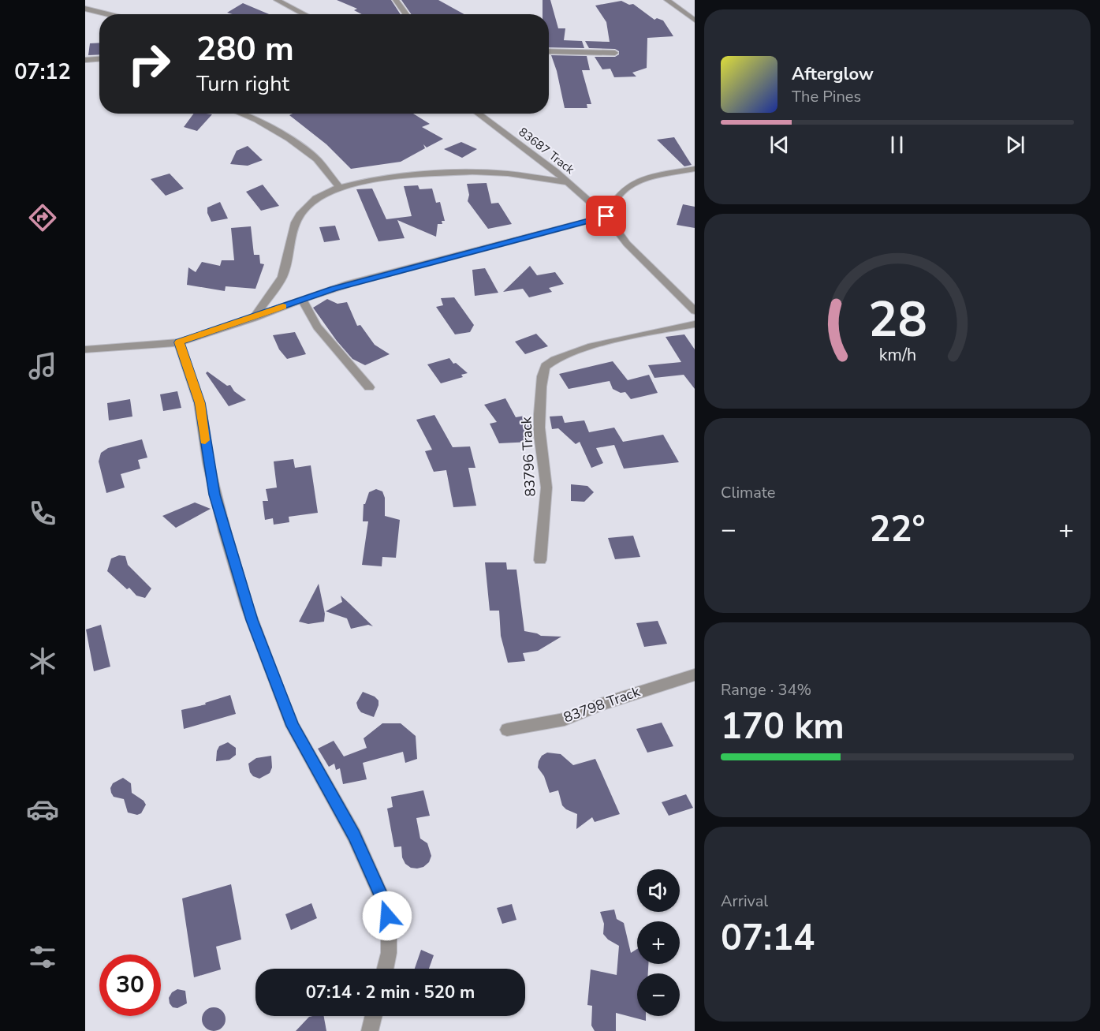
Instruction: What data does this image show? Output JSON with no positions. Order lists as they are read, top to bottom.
{
  "streets": {
    "street": ["83687 Track", "83796 Track", "83798 Track"]
  },
  "page": {
    "tabs": "07:12",
    "turn": ["280 m", "Turn right"],
    "song": ["Afterglow", "The Pines"],
    "tile": [
      "Climate",
      ["Range · 34%", "170 km"],
      ["Arrival", "07:14"]
    ],
    "heat": ["−", "22°", "+"],
    "map_buttons": ["+", "−"],
    "limit": "30",
    "trip": "07:14 · 2 min · 520 m",
    "gauge": ["28", "km/h"]
  }
}
